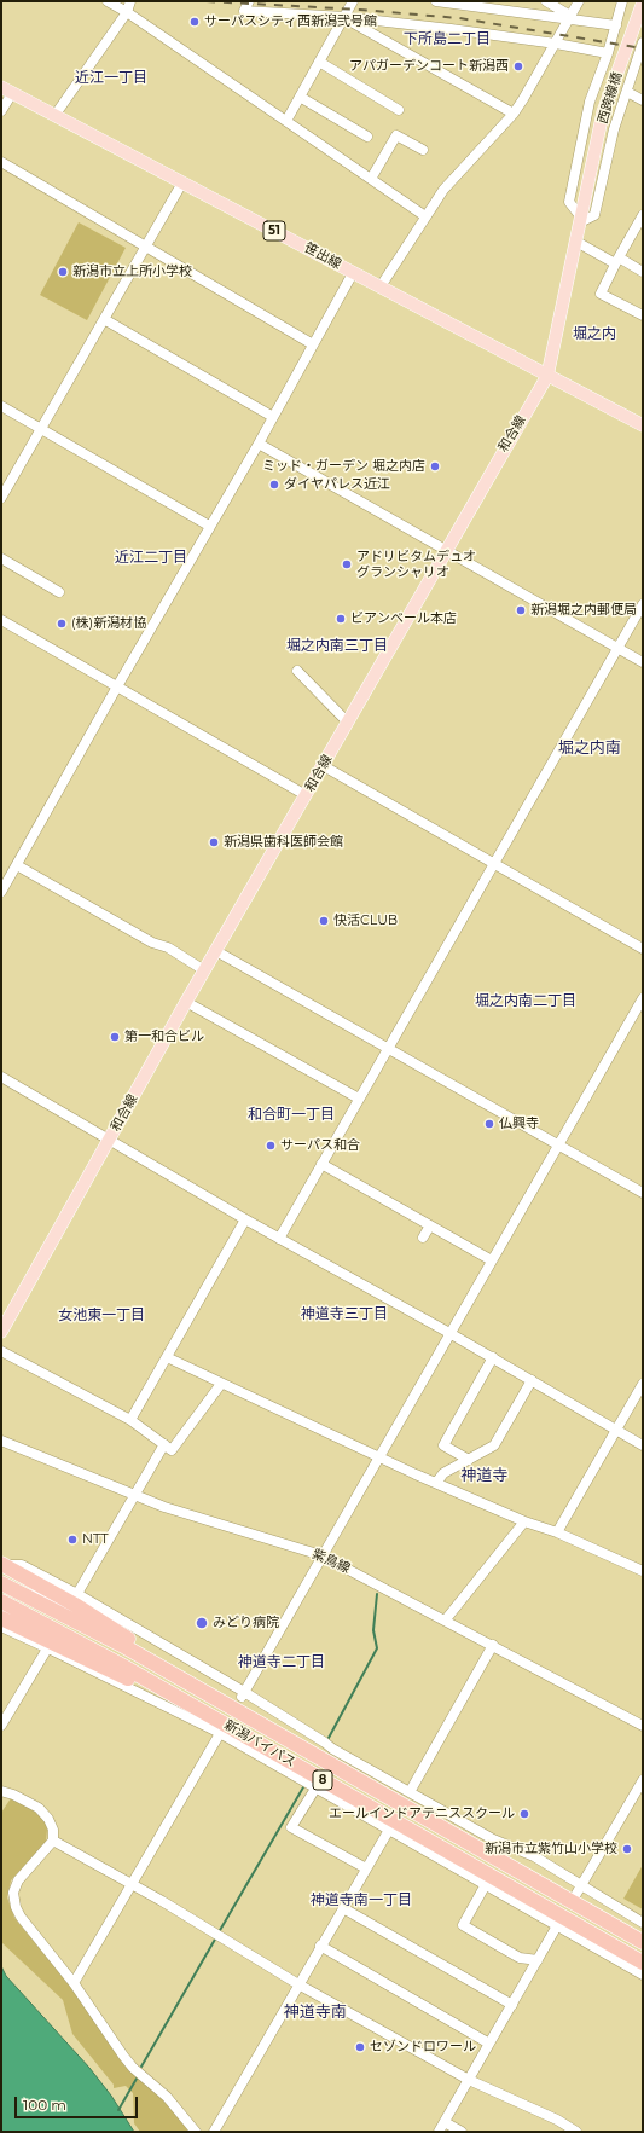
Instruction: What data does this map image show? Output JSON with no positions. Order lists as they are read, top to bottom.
{
  "streets": {
    "highway": ["新潟バイパス", "8"],
    "main road": [
      "西跨線橋",
      "51",
      "笹出線",
      "和合線"
    ],
    "street": ["紫鳥線"]
  },
  "crossings": [
    ["西跨線橋", "和合線"],
    ["笹出線", "和合線"]
  ],
  "districts": [
    "下所島二丁目",
    "近江一丁目",
    "堀之内",
    "近江二丁目",
    "堀之内南三丁目",
    "堀之内南",
    "堀之内南二丁目",
    "和合町一丁目",
    "神道寺三丁目",
    "女池東一丁目",
    "神道寺",
    "神道寺二丁目",
    "神道寺南一丁目",
    "神道寺南"
  ],
  "places": [
    "サーパスシティ西新潟弐号館",
    "アパガーデンコート新潟西",
    "新潟市立上所小学校",
    "ミッド・ガーデン 堀之内店",
    "ダイヤパレス近江",
    "アドリビタムデュオ グランシャリオ",
    "新潟堀之内郵便局",
    "ビアンベール本店",
    "(株)新潟材協",
    "新潟県歯科医師会館",
    "快活CLUB",
    "第一和合ビル",
    "仏興寺",
    "サーパス和合",
    "NTT",
    "みどり病院",
    "エールインドアテニススクール",
    "新潟市立紫竹山小学校",
    "セゾンドロワール"
  ],
  "scale_bar": "100 m"
}
